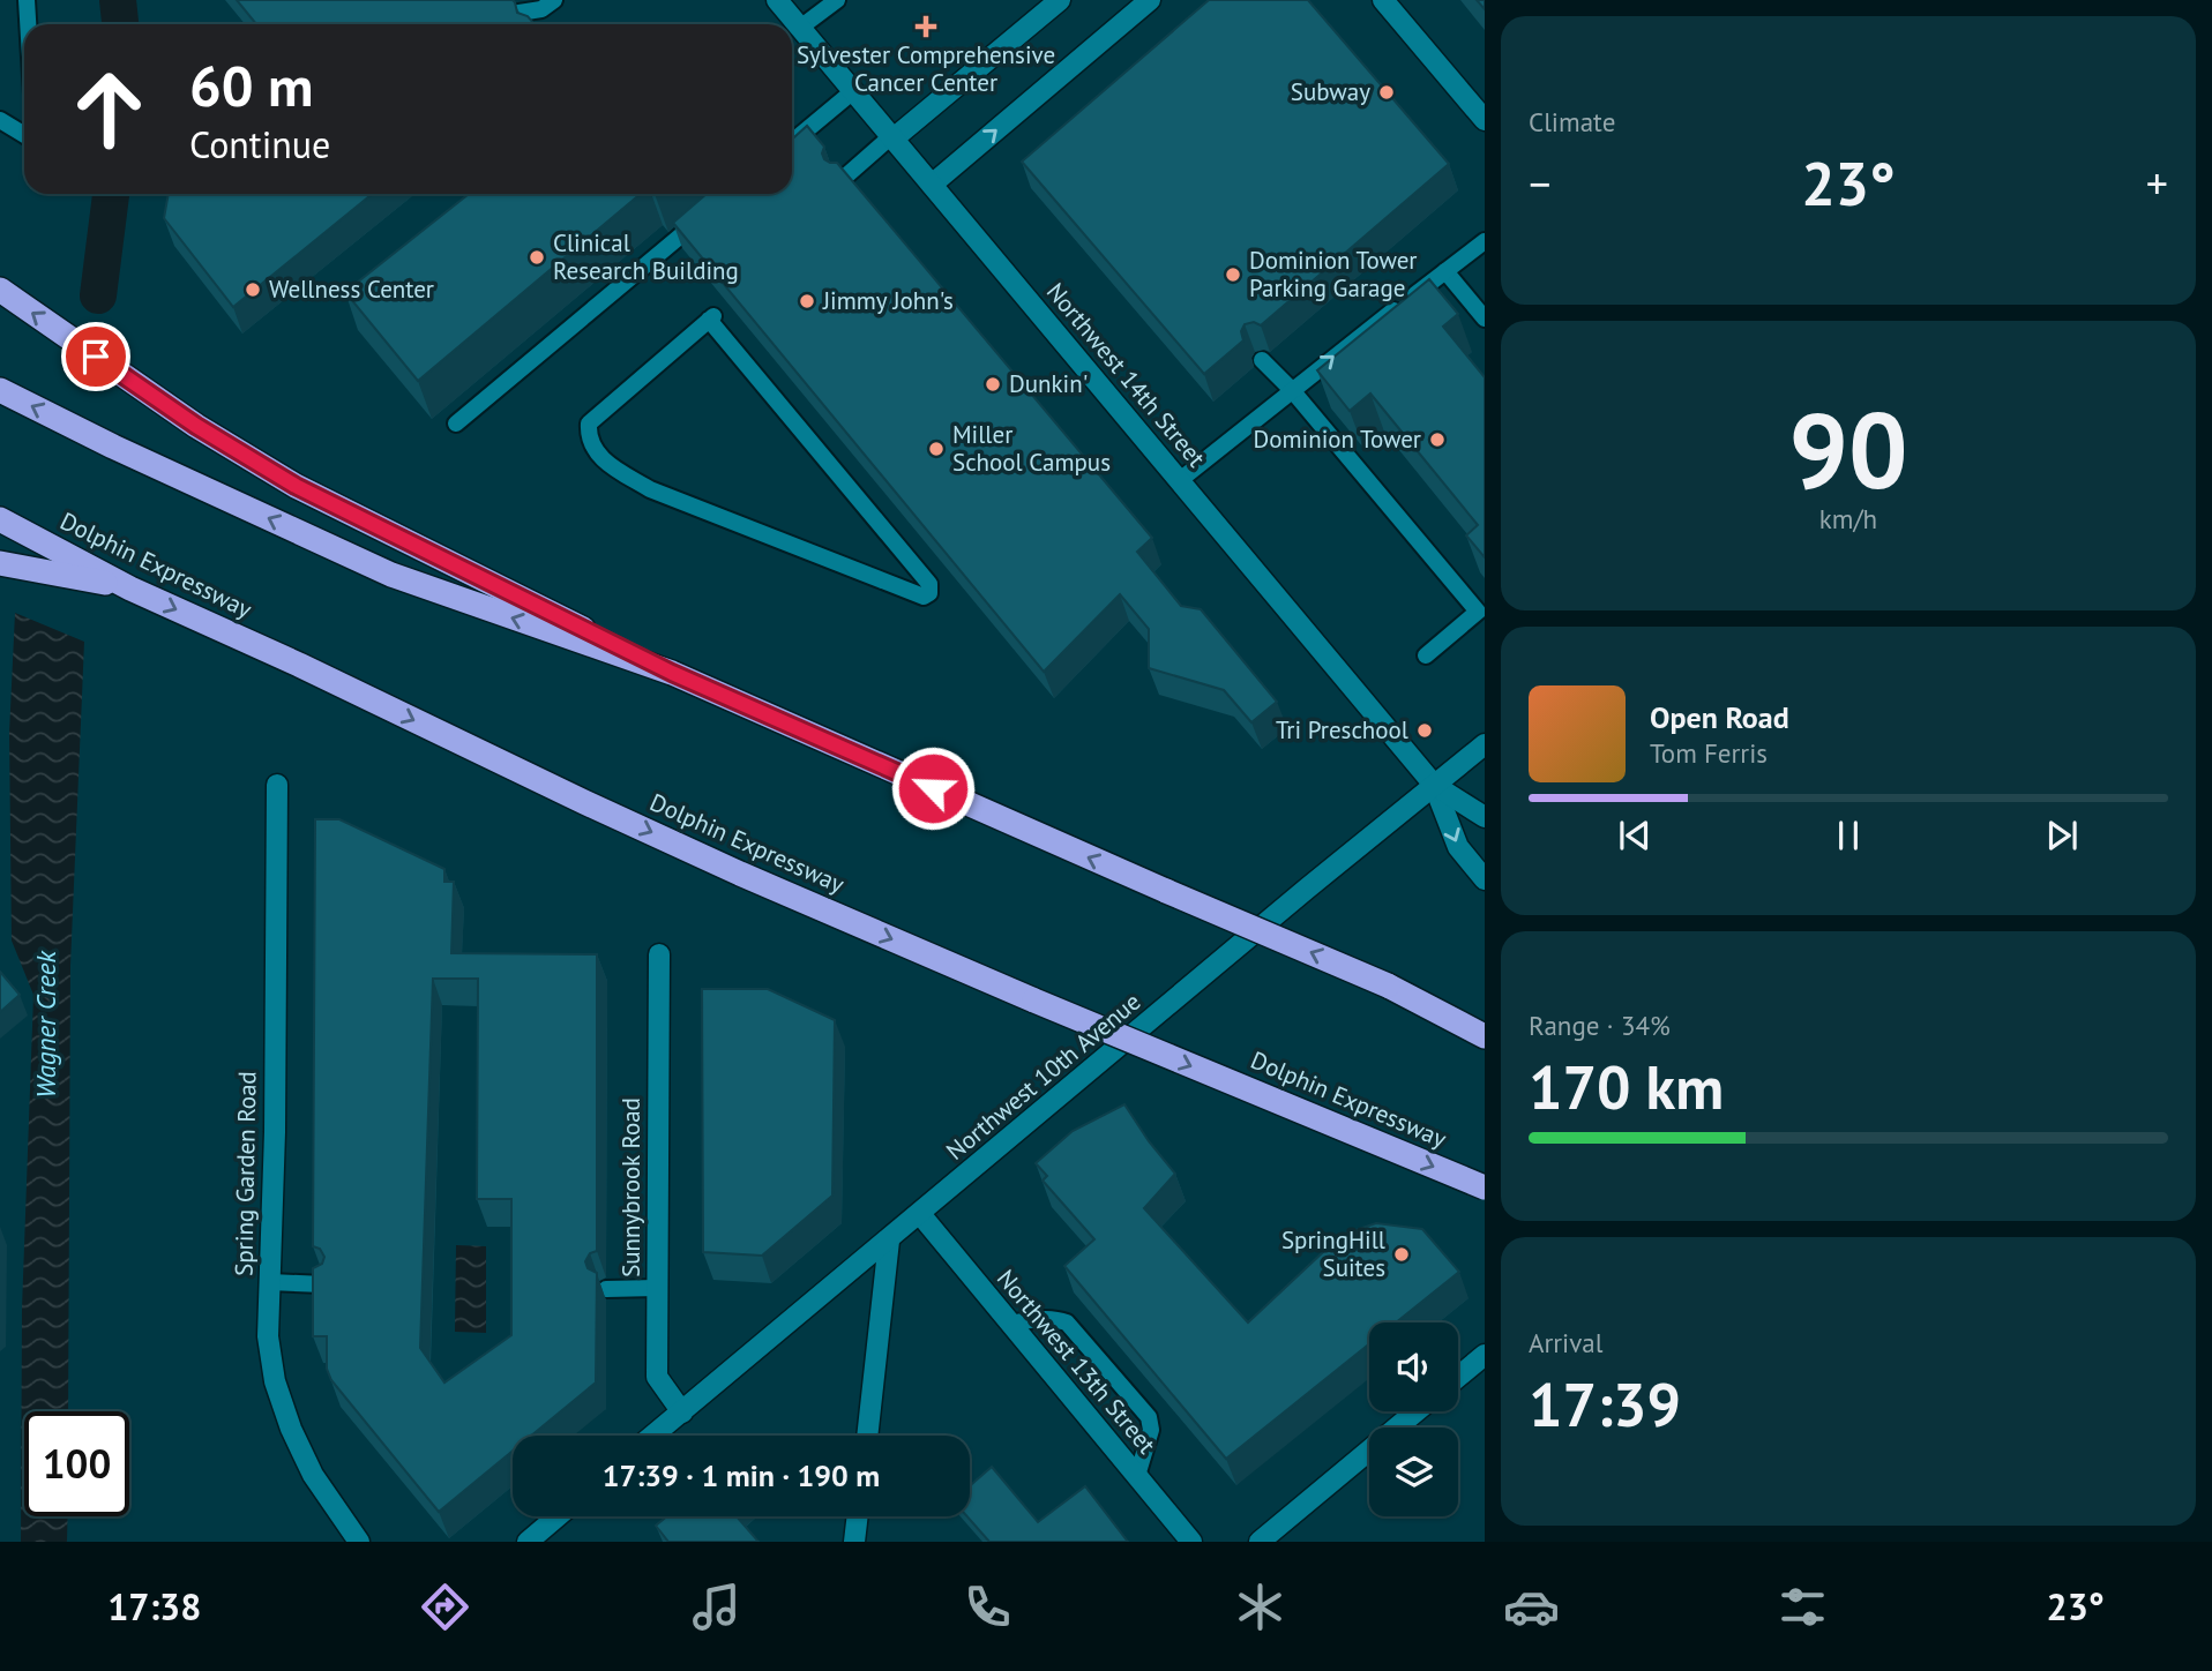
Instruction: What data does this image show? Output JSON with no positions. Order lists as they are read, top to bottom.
{
  "streets": {
    "highway": ["Dolphin Expressway"],
    "street": [
      "Northwest 14th Street",
      "Northwest 10th Avenue",
      "Spring Garden Road",
      "Sunnybrook Road",
      "Northwest 13th Street"
    ]
  },
  "crossings": [
    ["Northwest 14th Street", "Northwest 10th Avenue"],
    ["Northwest 10th Avenue", "Sunnybrook Road"],
    ["Northwest 10th Avenue", "Northwest 13th Street"]
  ],
  "water": ["Wagner Creek"],
  "places": {
    "health": ["Sylvester Comprehensive Cancer Center"],
    "other": [
      "Subway",
      "Clinical Research Building",
      "Dominion Tower Parking Garage",
      "Wellness Center",
      "Jimmy John's",
      "Dunkin'",
      "Dominion Tower",
      "Miller School Campus",
      "Tri Preschool",
      "SpringHill Suites"
    ]
  },
  "page": {
    "tile": [
      "Climate",
      ["90", "km/h"],
      ["Range · 34%", "170 km"],
      ["Arrival", "17:39"]
    ],
    "turn": ["60 m", "Continue"],
    "heat": ["−", "23°", "+"],
    "song": ["Open Road", "Tom Ferris"],
    "limit": "100",
    "trip": "17:39 · 1 min · 190 m",
    "tabs": ["17:38", "23°"]
  }
}
